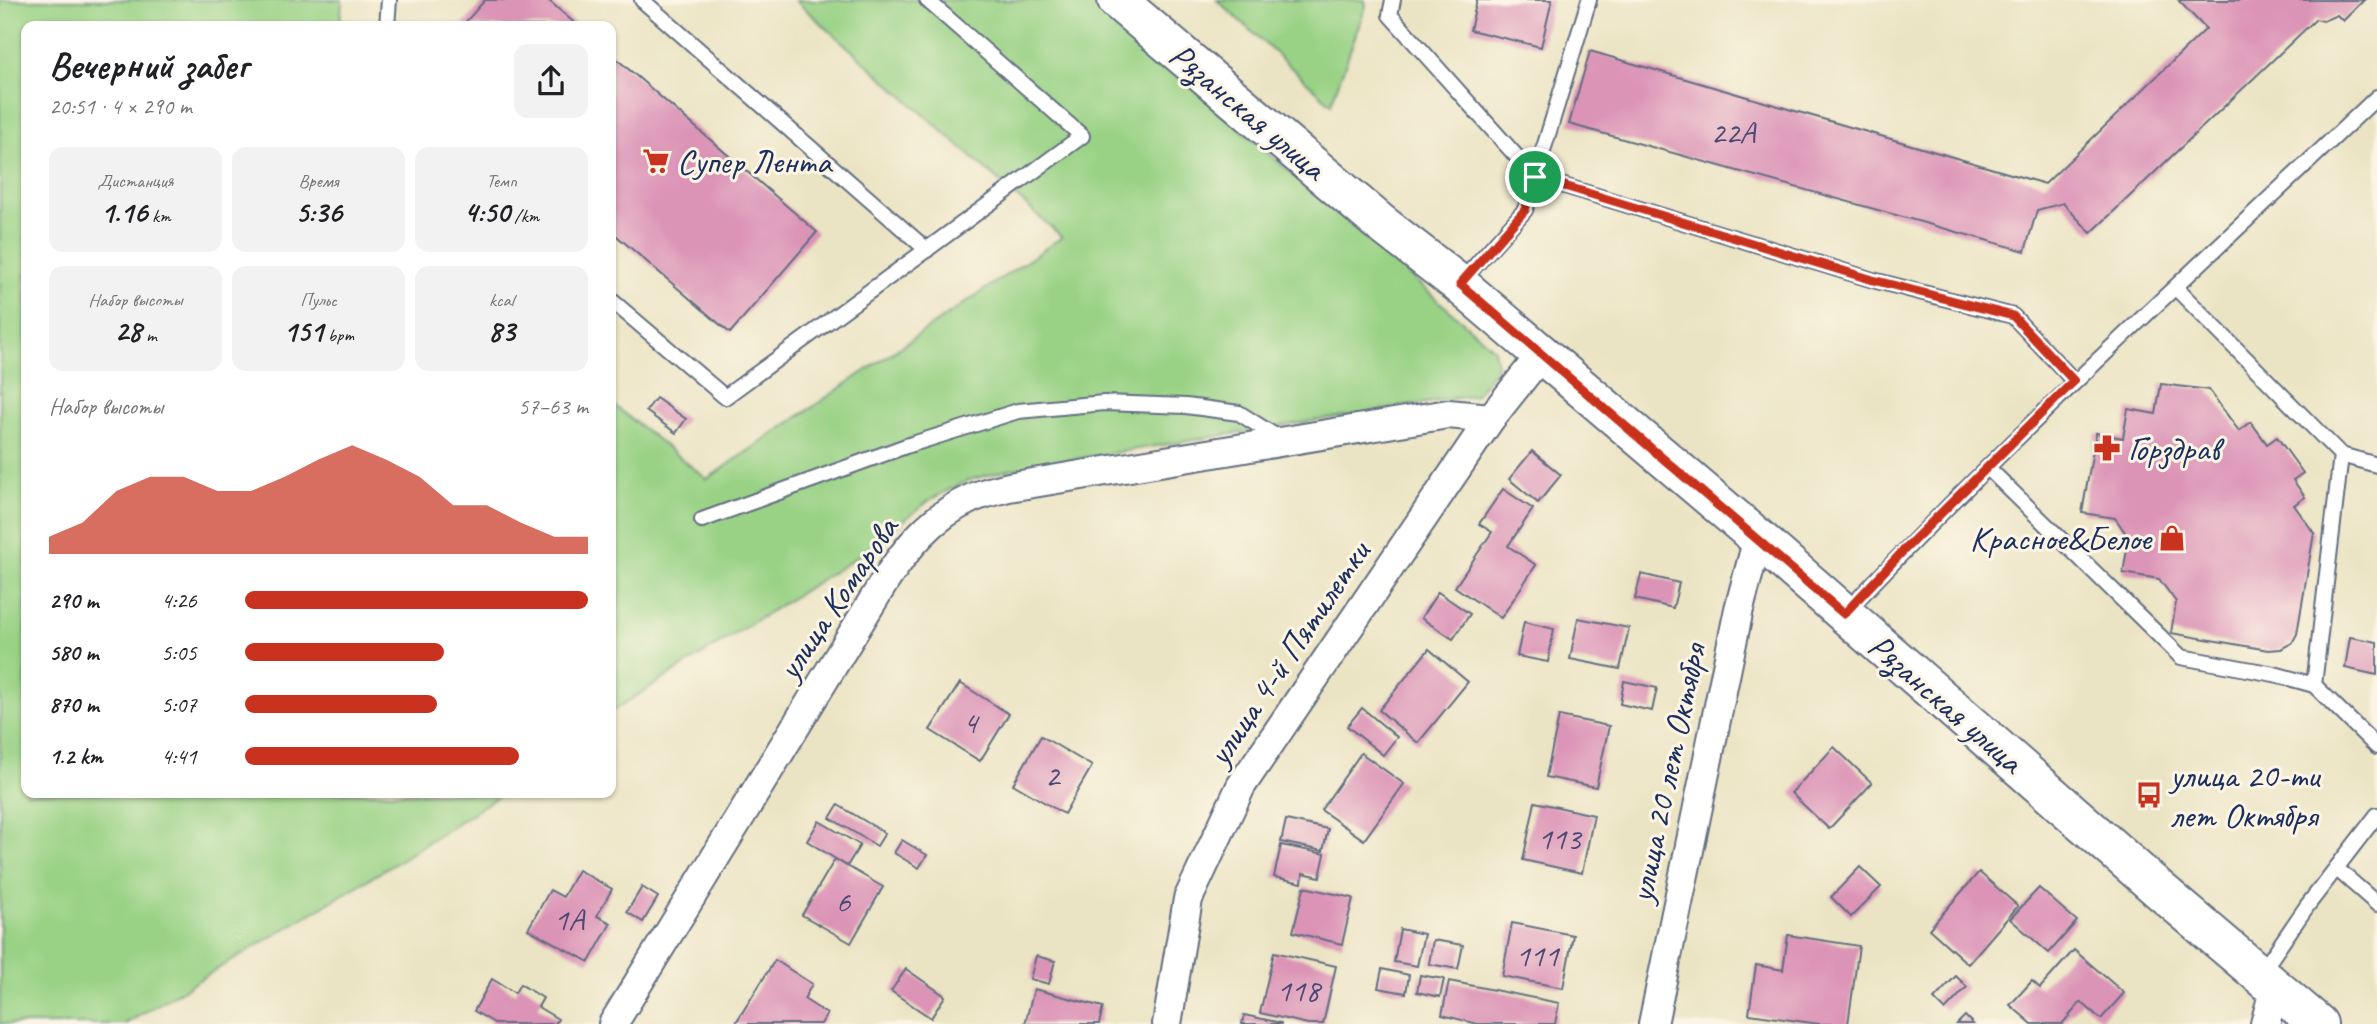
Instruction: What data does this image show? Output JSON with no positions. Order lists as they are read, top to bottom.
{
  "streets": {
    "main road": ["Рязанская улица"],
    "street": ["улица Комарова", "улица 4-й Пятилетки", "улица 20 лет Октября"]
  },
  "crossings": [
    ["Рязанская улица", "улица 4-й Пятилетки"],
    ["Рязанская улица", "улица 20 лет Октября"],
    ["улица Комарова", "улица 4-й Пятилетки"]
  ],
  "places": {
    "supermarket": ["Супер Лента"],
    "pharmacy": ["Горздрав"],
    "shop": ["Красное&Белое"],
    "bus stop": ["улица 20-ти лет Октября"]
  },
  "house_numbers": [
    "22А",
    "4",
    "2",
    "113",
    "6",
    "1А",
    "111",
    "118"
  ],
  "page": {
    "heading": ["Вечерний забег", "20:51 · 4 × 290 m"],
    "stats": [
      ["Дистанция", "1.16 km"],
      ["Время", "5:36"],
      ["Темп", "4:50 /km"],
      ["Набор высоты", "28 m"],
      ["Пульс", "151 bpm"],
      ["kcal", "83"]
    ],
    "chart": ["Набор высоты", "57–63 m"],
    "list": [
      {
        "name": "290 m",
        "note": "4:26"
      },
      {
        "name": "580 m",
        "note": "5:05"
      },
      {
        "name": "870 m",
        "note": "5:07"
      },
      {
        "name": "1.2 km",
        "note": "4:41"
      }
    ]
  }
}
